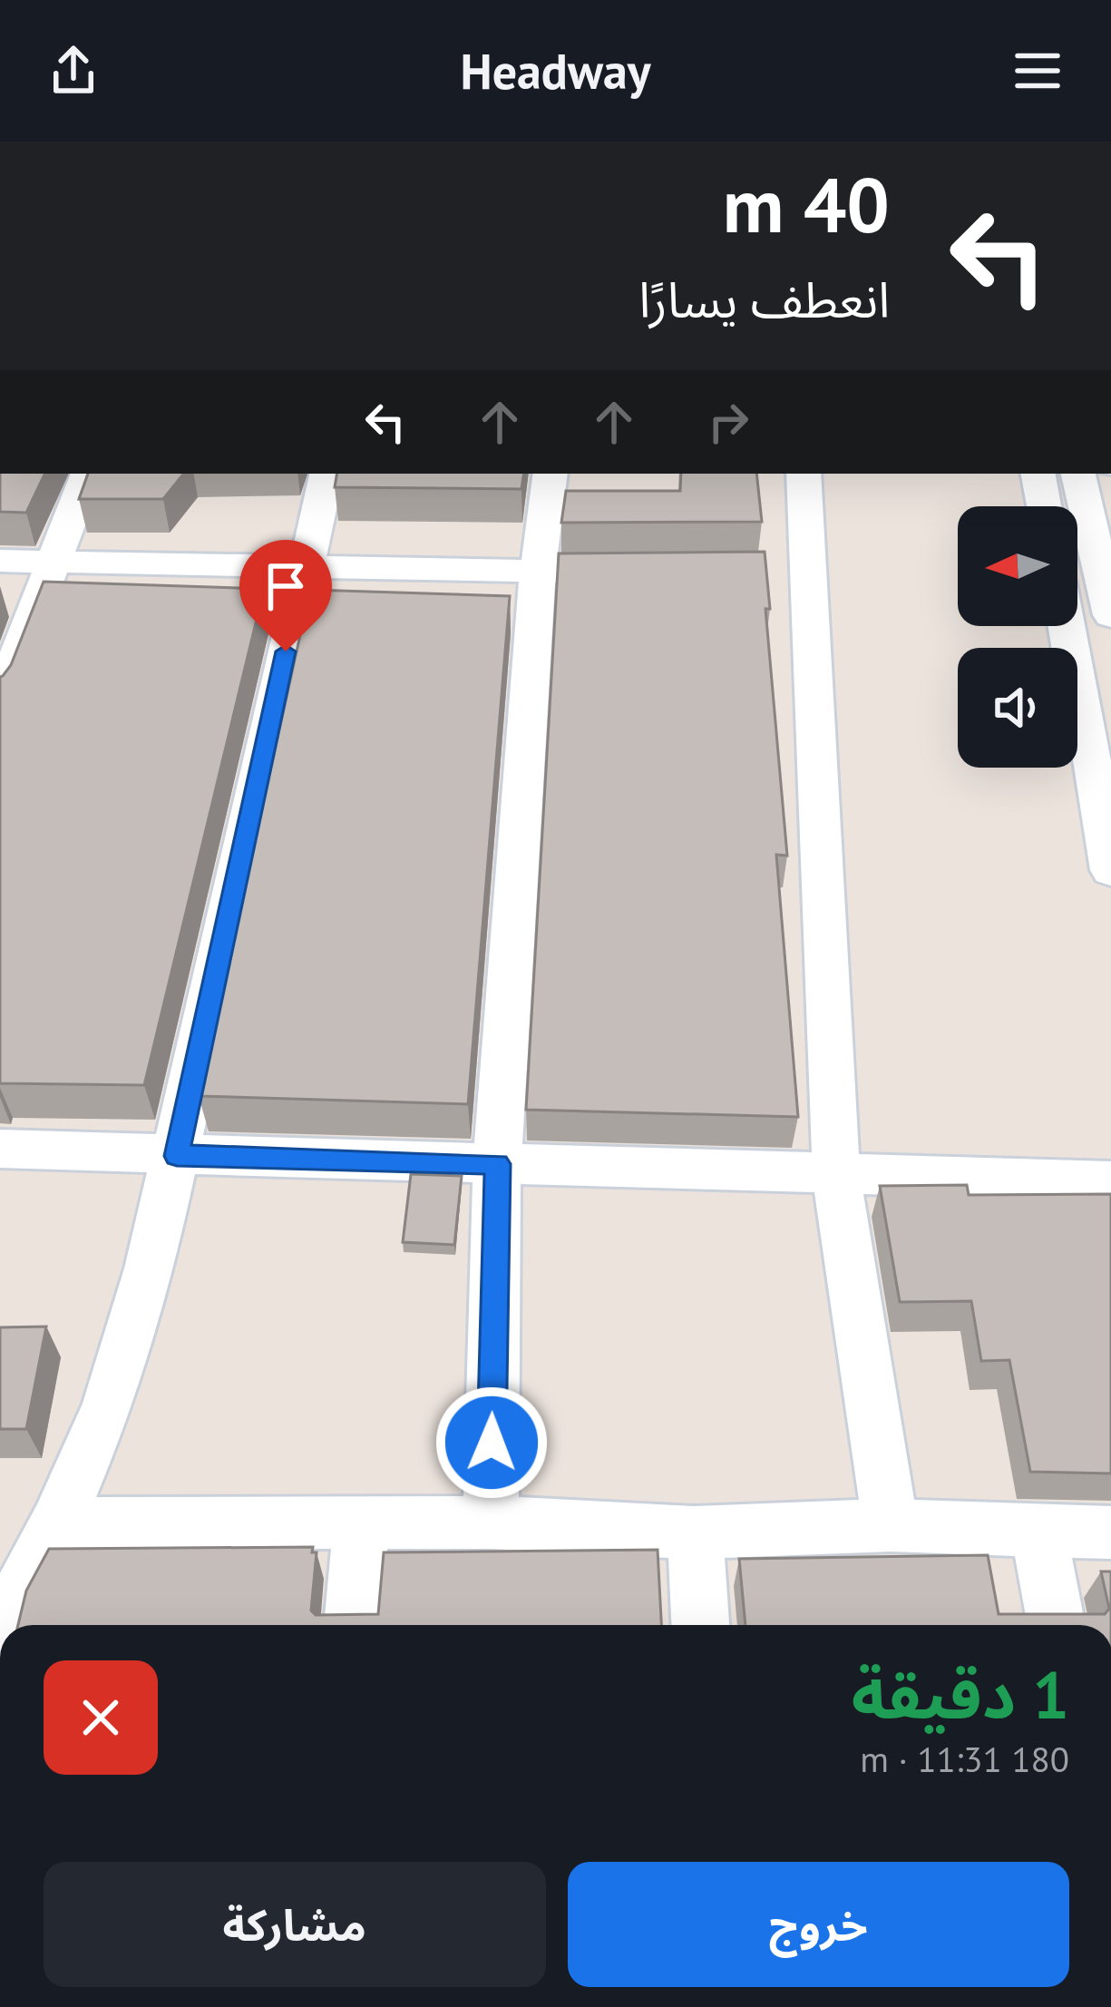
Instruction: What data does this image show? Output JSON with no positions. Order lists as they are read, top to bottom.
{
  "north": "left",
  "page": {
    "header": "Headway",
    "turn": ["40 m", "انعطف يسارًا"],
    "heading": ["1 دقيقة", "180 m · 11:31"],
    "buttons": ["خروج", "مشاركة"]
  }
}
